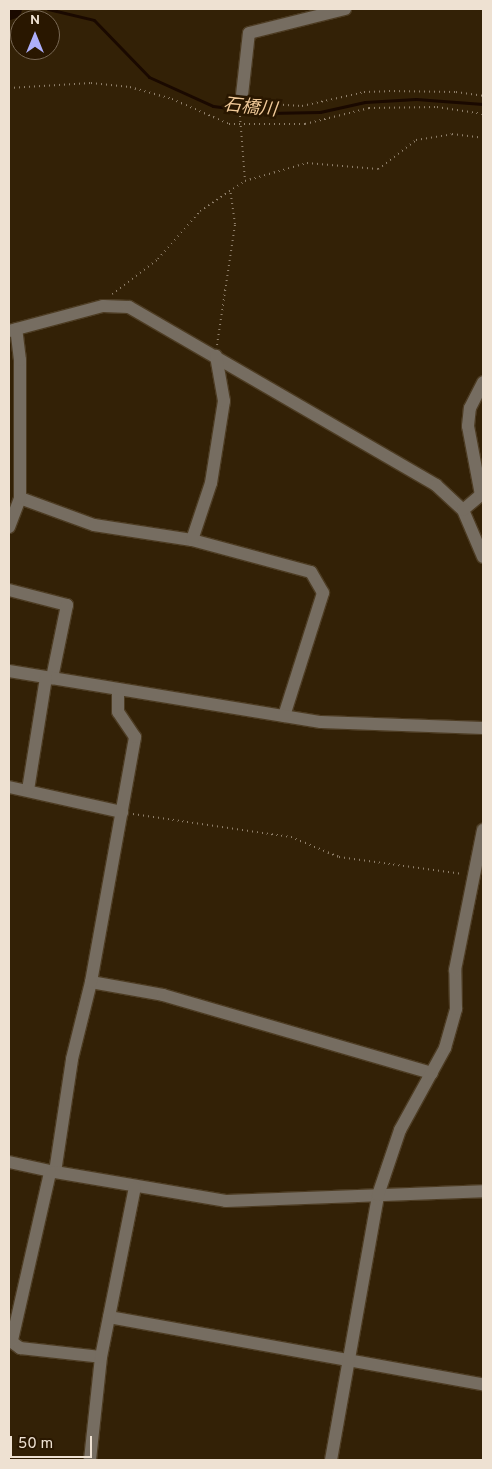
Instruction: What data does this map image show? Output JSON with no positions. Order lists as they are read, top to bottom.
{
  "water": ["石橋川"],
  "scale_bar": "50 m",
  "north": "top"
}
